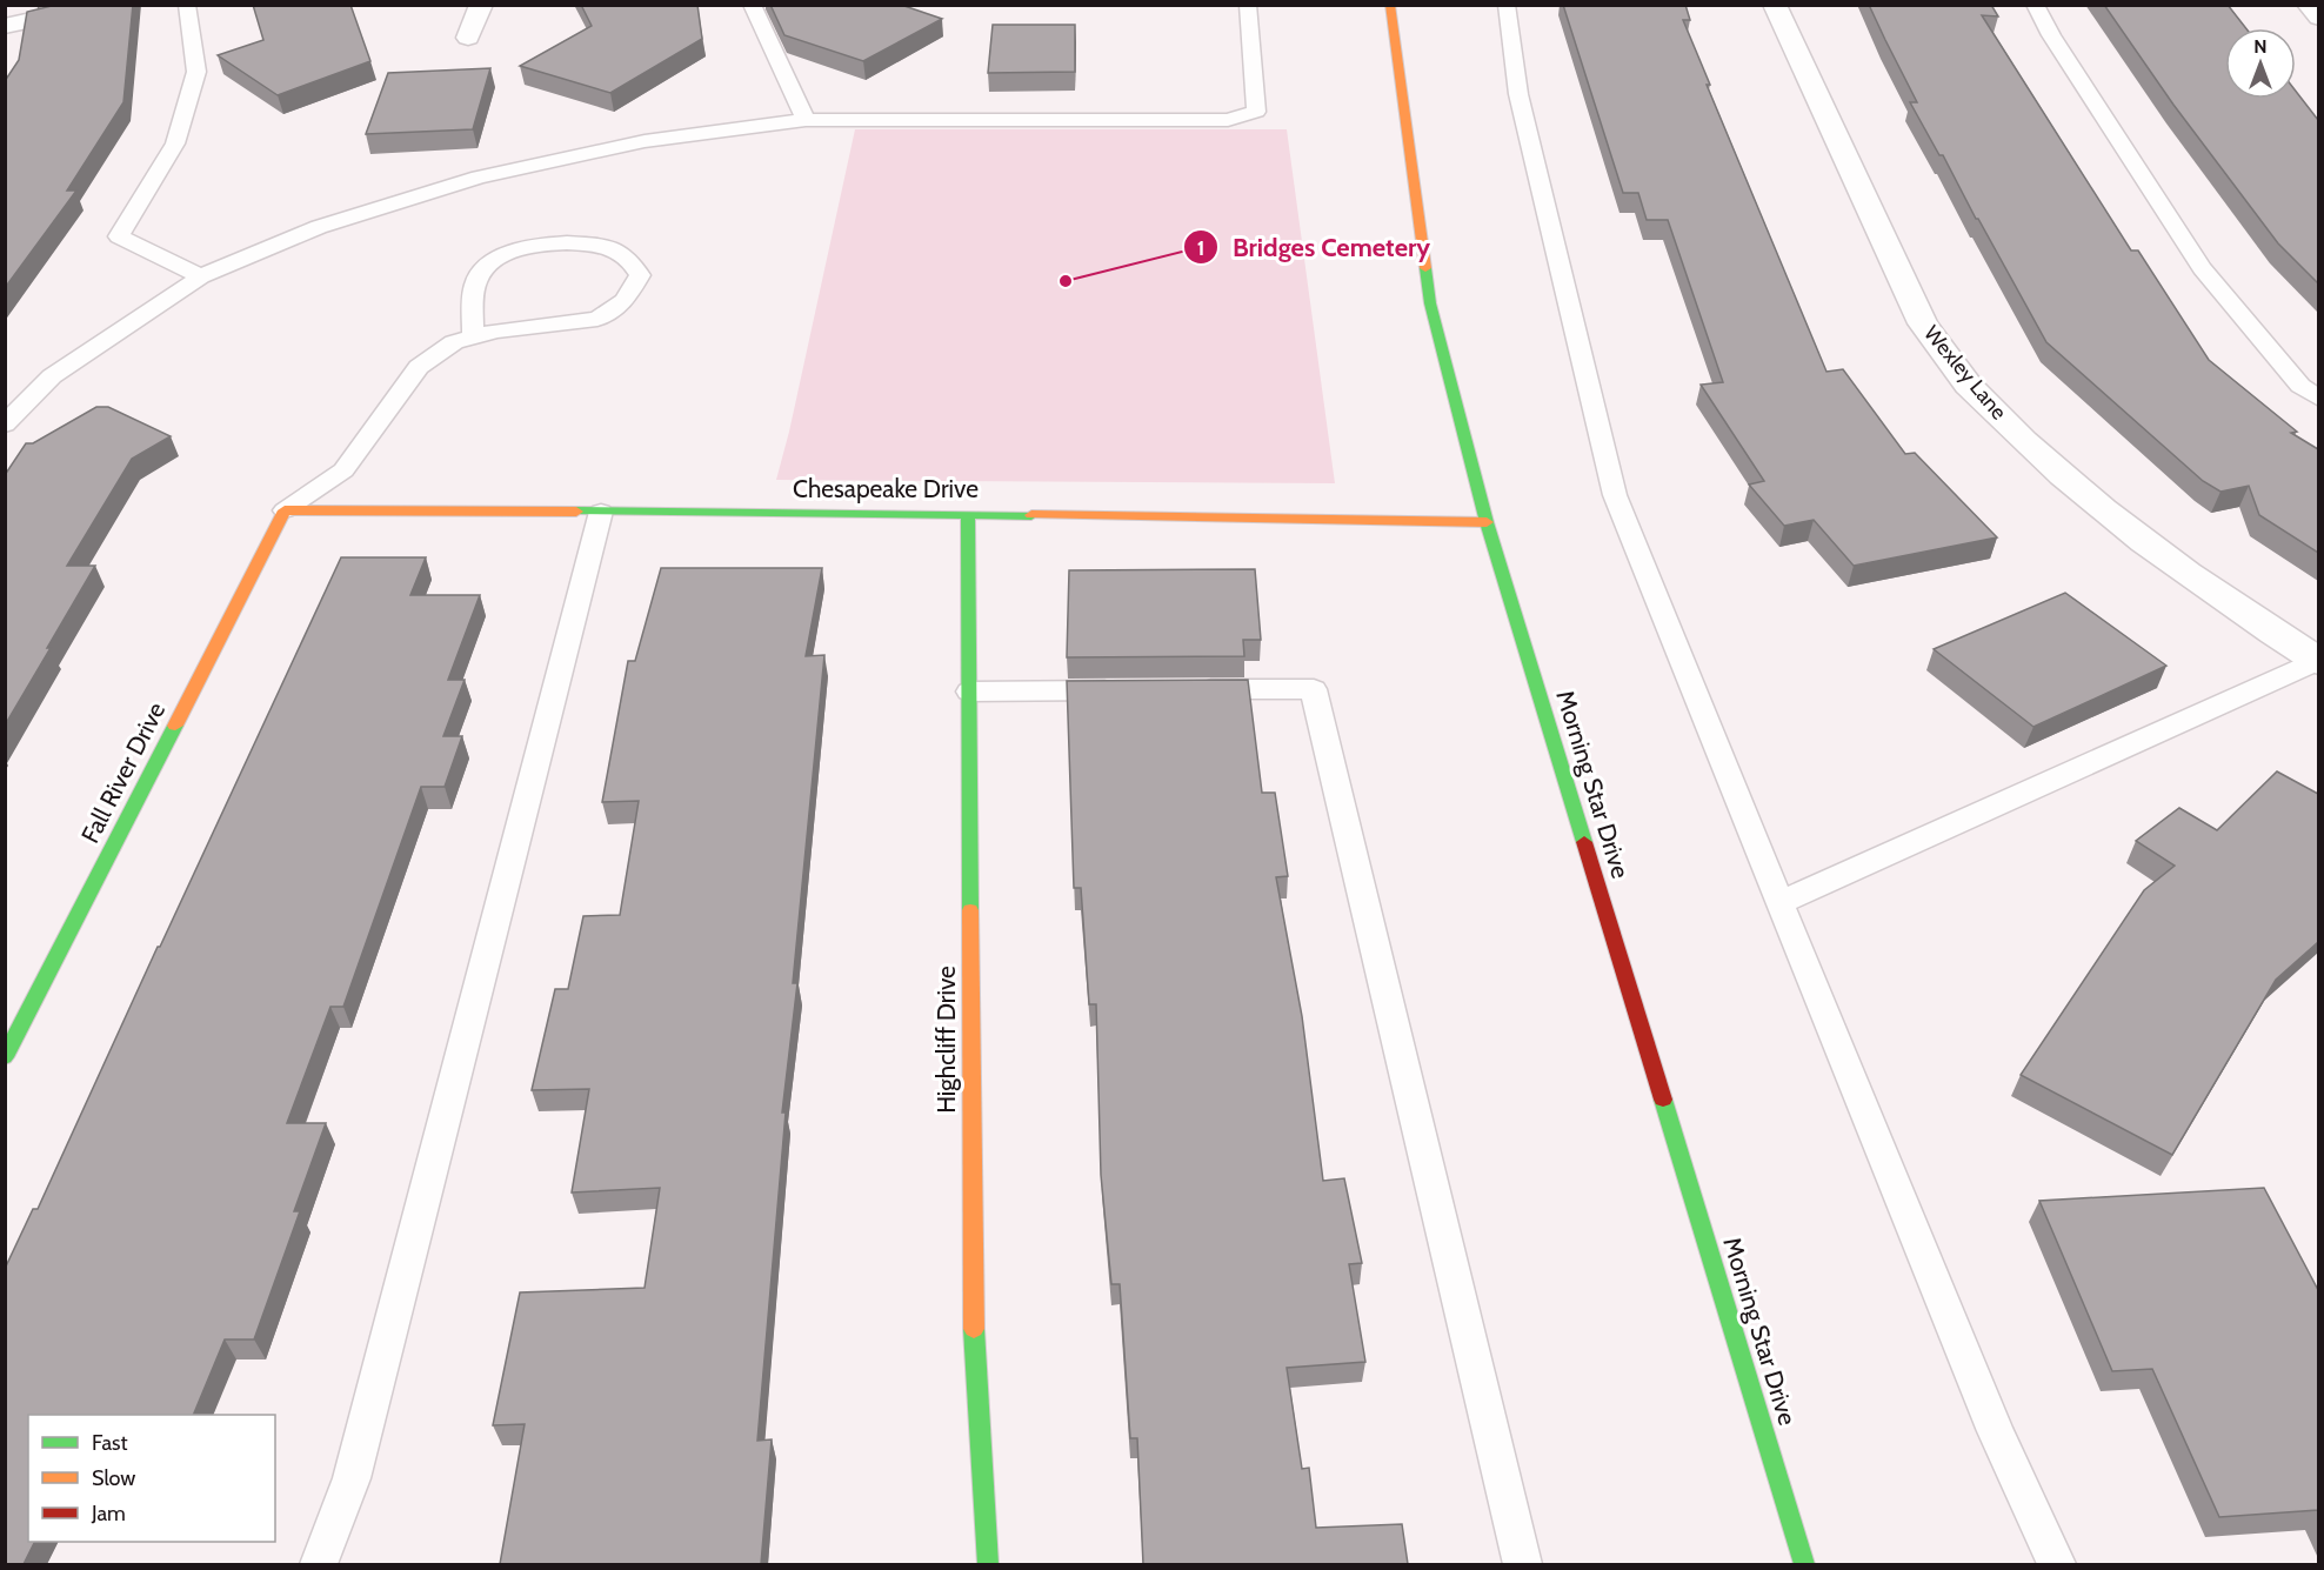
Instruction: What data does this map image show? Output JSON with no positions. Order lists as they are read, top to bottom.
{
  "streets": {
    "street": [
      "Wexley Lane",
      "Chesapeake Drive",
      "Fall River Drive",
      "Morning Star Drive",
      "Highcliff Drive"
    ]
  },
  "crossings": [
    ["Chesapeake Drive", "Fall River Drive"],
    ["Chesapeake Drive", "Morning Star Drive"],
    ["Chesapeake Drive", "Highcliff Drive"]
  ],
  "places": ["Bridges Cemetery"],
  "legend": ["Fast", "Slow", "Jam"],
  "north": "top"
}
